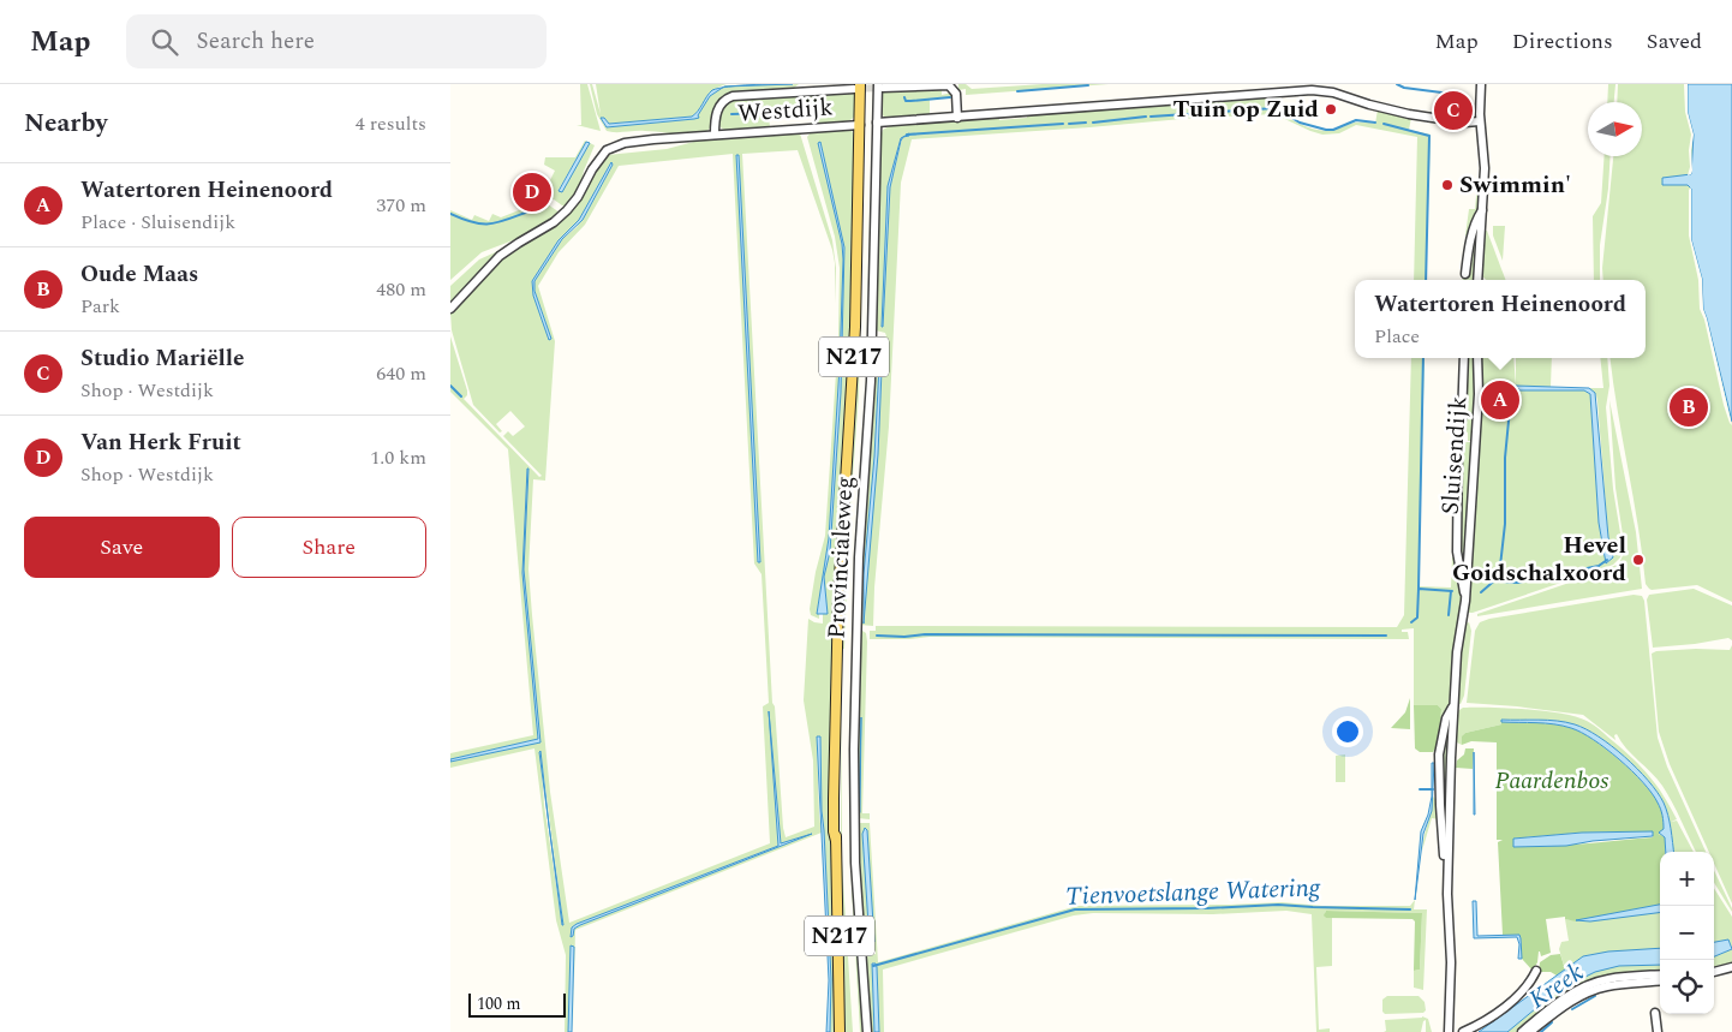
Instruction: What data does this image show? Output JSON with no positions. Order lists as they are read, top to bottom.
{
  "streets": {
    "main road": ["N217", "Provincialeweg"],
    "street": ["Westdijk", "Sluisendijk"]
  },
  "crossings": [
    ["Westdijk", "Provincialeweg"]
  ],
  "water": ["Tienvoetslange Watering", "Kreek"],
  "parks": ["Paardenbos"],
  "places": ["Tuin op Zuid", "Swimmin'", "Hevel Goidschalxoord"],
  "scale_bar": "100 m",
  "north": "right",
  "page": {
    "header": "Map",
    "search": "Search here",
    "nav": ["Map", "Directions", "Saved"],
    "heading": ["Nearby", "4 results"],
    "pins": [
      "C",
      "D",
      "A",
      "B"
    ],
    "list": [
      {
        "mark": "A",
        "name": "Watertoren Heinenoord",
        "note": "Place · Sluisendijk",
        "value": "370 m"
      },
      {
        "mark": "B",
        "name": "Oude Maas",
        "note": "Park",
        "value": "480 m"
      },
      {
        "mark": "C",
        "name": "Studio Mariëlle",
        "note": "Shop · Westdijk",
        "value": "640 m"
      },
      {
        "mark": "D",
        "name": "Van Herk Fruit",
        "note": "Shop · Westdijk",
        "value": "1.0 km"
      }
    ],
    "popup": ["Watertoren Heinenoord", "Place"],
    "buttons": ["Save", "Share"],
    "map_buttons": ["+", "−"],
    "scale": "100 m"
  }
}
